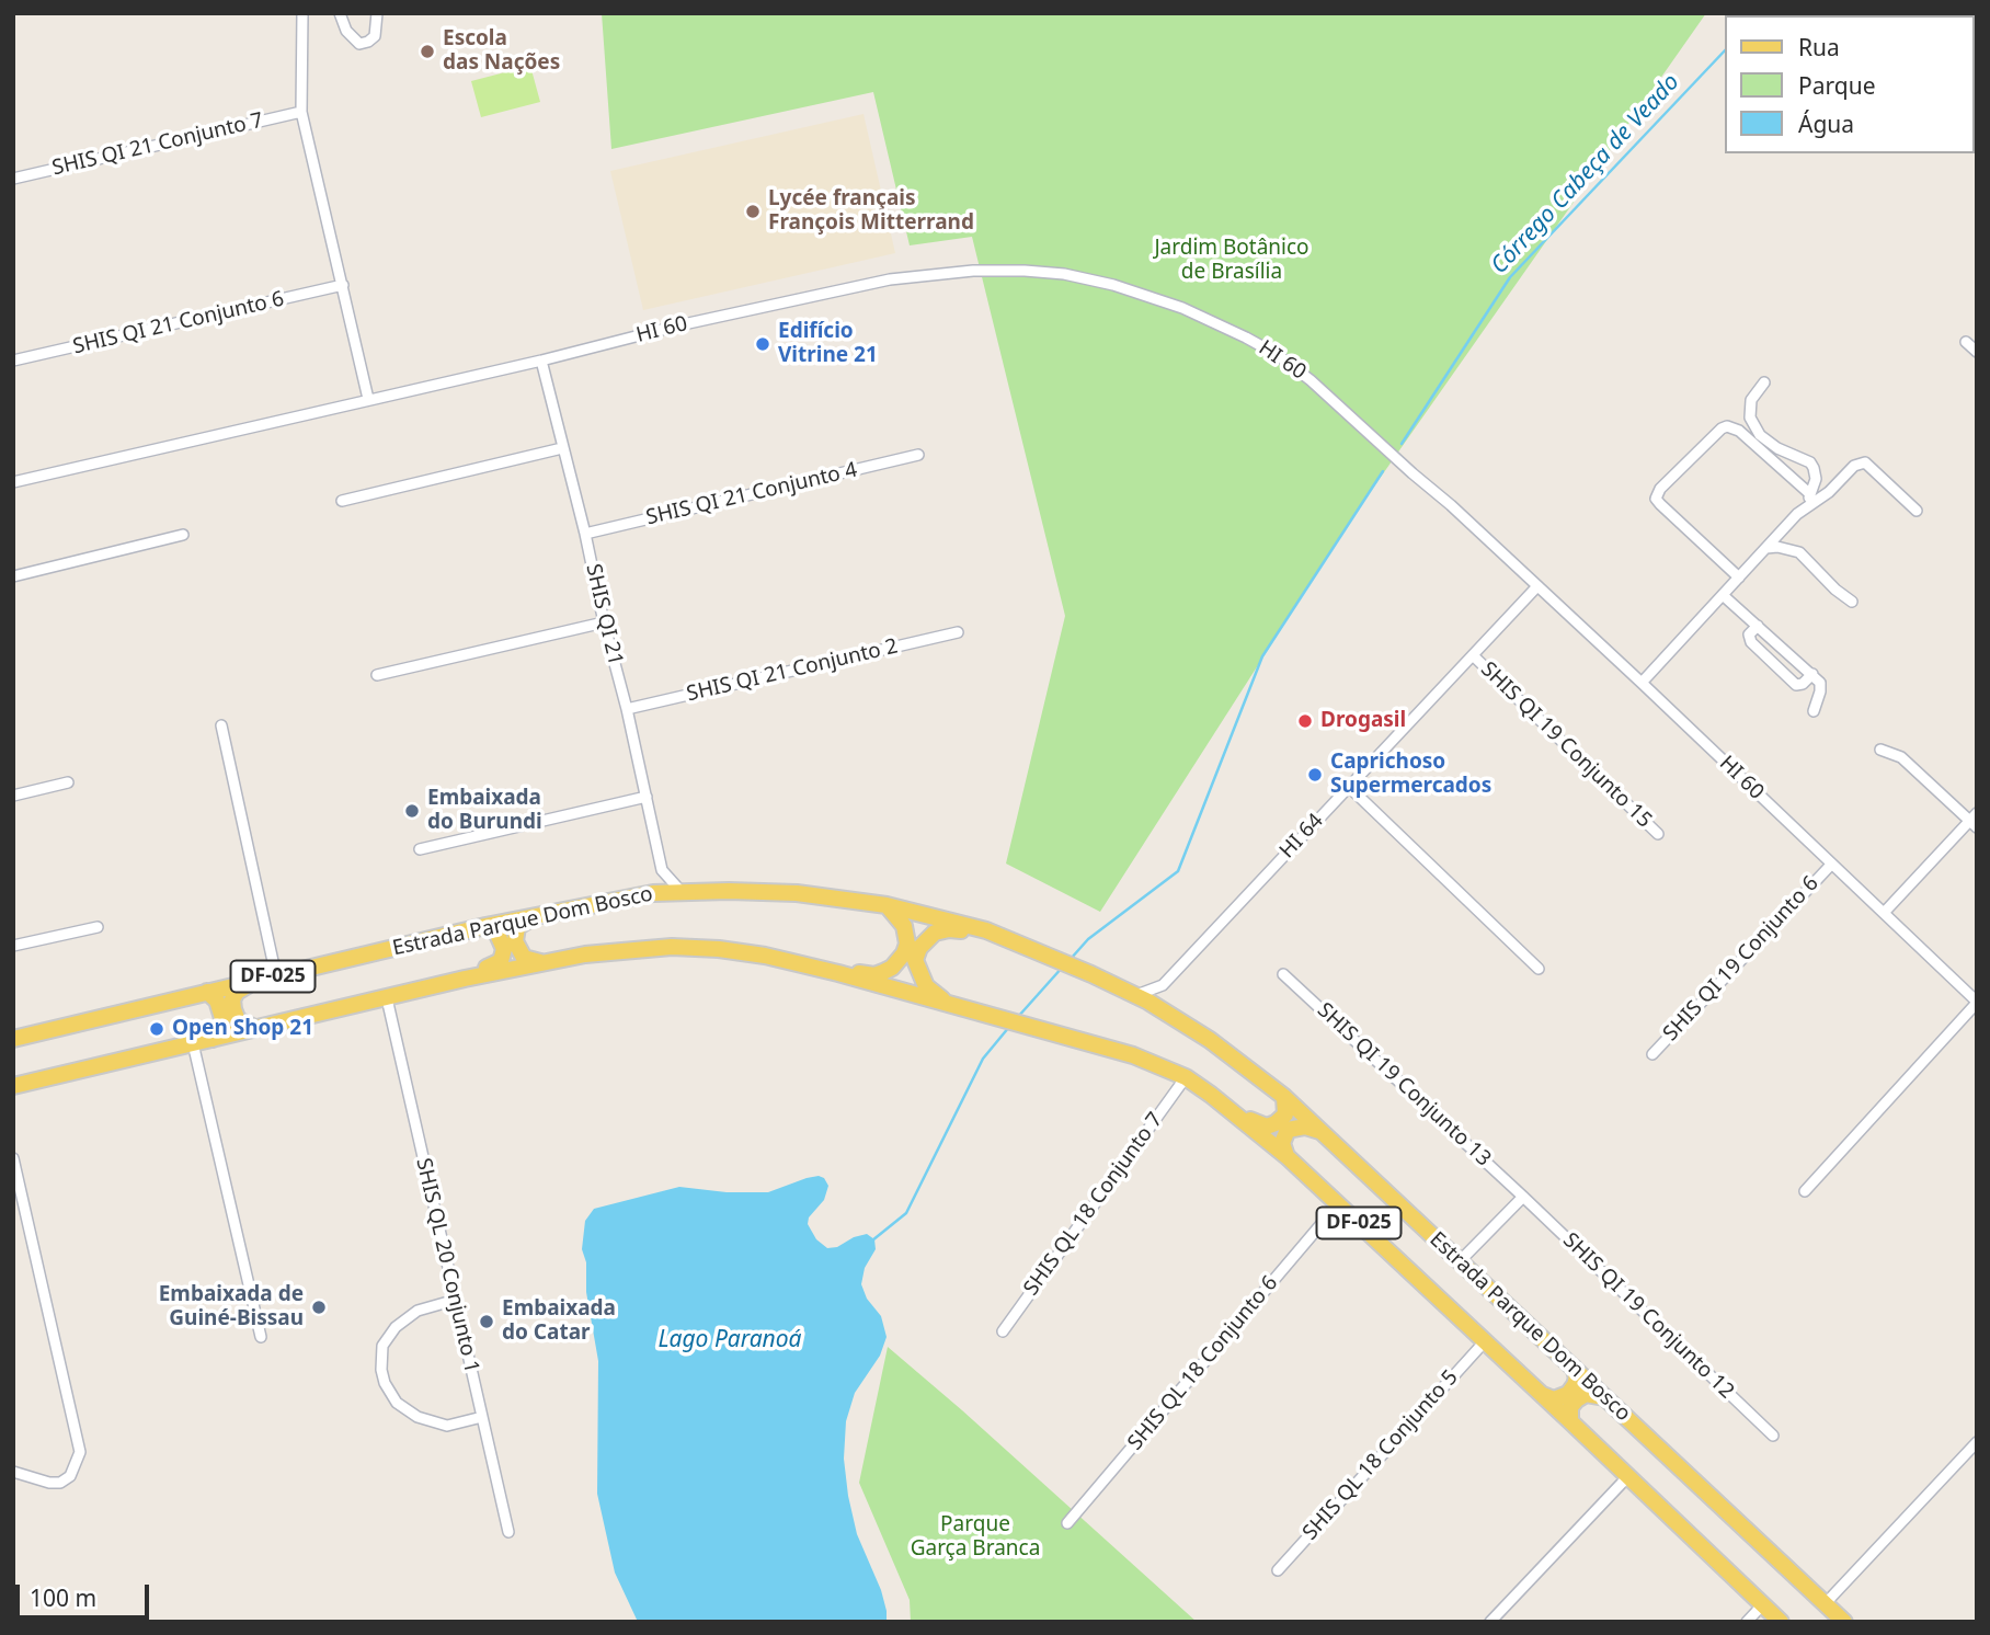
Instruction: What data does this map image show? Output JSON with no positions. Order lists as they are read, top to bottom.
{
  "streets": {
    "main road": ["Estrada Parque Dom Bosco", "DF-025"],
    "street": [
      "SHIS QI 21 Conjunto 7",
      "SHIS QI 21 Conjunto 6",
      "HI 60",
      "SHIS QI 21 Conjunto 4",
      "SHIS QI 21",
      "SHIS QI 21 Conjunto 2",
      "SHIS QI 19 Conjunto 15",
      "HI 64",
      "SHIS QI 19 Conjunto 6",
      "SHIS QI 19 Conjunto 13",
      "SHIS QL 18 Conjunto 7",
      "SHIS QL 20 Conjunto 1",
      "SHIS QI 19 Conjunto 12",
      "SHIS QL 18 Conjunto 6",
      "SHIS QL 18 Conjunto 5"
    ]
  },
  "crossings": [
    ["HI 60", "SHIS QI 21"],
    ["HI 60", "HI 64"],
    ["HI 60", "SHIS QI 19 Conjunto 6"],
    ["SHIS QI 21 Conjunto 4", "SHIS QI 21"],
    ["SHIS QI 21", "SHIS QI 21 Conjunto 2"],
    ["SHIS QI 19 Conjunto 15", "HI 64"],
    ["HI 64", "Estrada Parque Dom Bosco"],
    ["Estrada Parque Dom Bosco", "SHIS QL 18 Conjunto 7"],
    ["Estrada Parque Dom Bosco", "SHIS QL 20 Conjunto 1"],
    ["Estrada Parque Dom Bosco", "SHIS QL 18 Conjunto 6"],
    ["Estrada Parque Dom Bosco", "SHIS QL 18 Conjunto 5"],
    ["SHIS QI 19 Conjunto 13", "SHIS QI 19 Conjunto 12"]
  ],
  "water": ["Córrego Cabeça de Veado", "Lago Paranoá"],
  "parks": ["Jardim Botânico de Brasília", "Parque Garça Branca"],
  "places": [
    "Escola das Nações",
    "Lycée français François Mitterrand",
    "Edifício Vitrine 21",
    "Drogasil",
    "Caprichoso Supermercados",
    "Embaixada do Burundi",
    "Open Shop 21",
    "Embaixada de Guiné-Bissau",
    "Embaixada do Catar"
  ],
  "legend": ["Rua", "Parque", "Água"],
  "scale_bar": "100 m"
}
